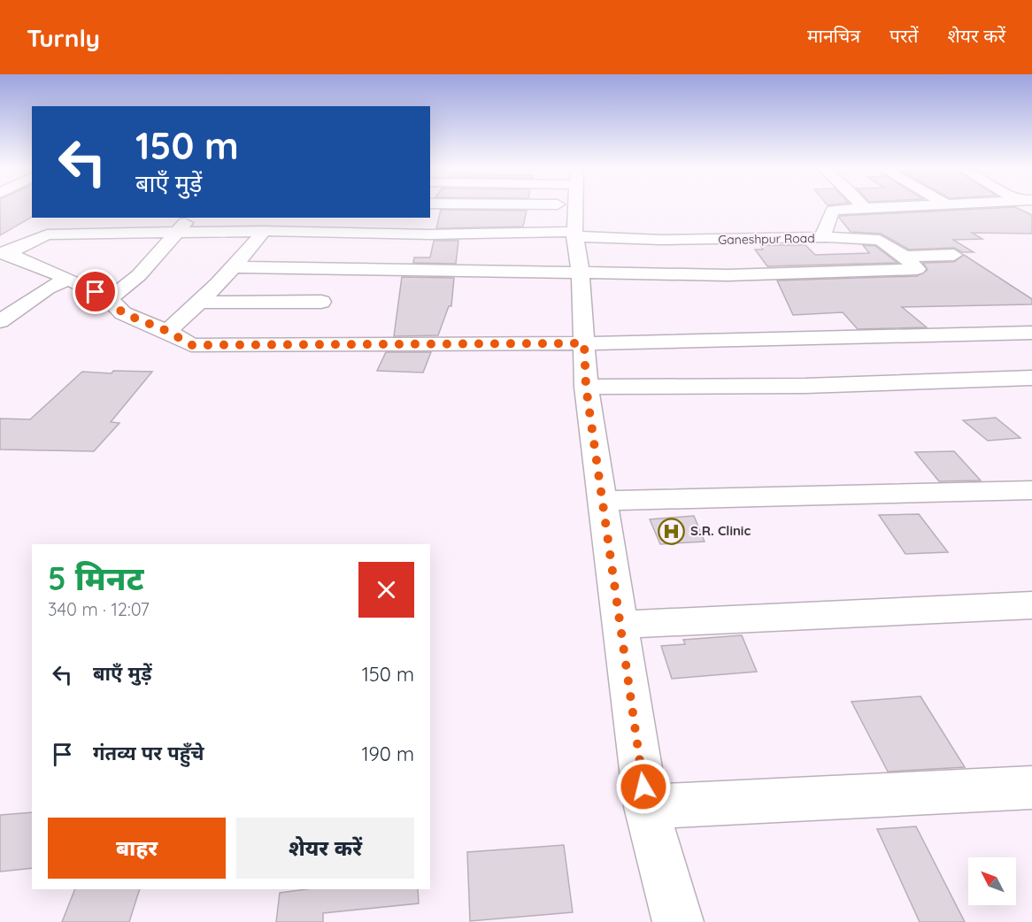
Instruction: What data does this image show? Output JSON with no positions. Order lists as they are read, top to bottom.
{
  "streets": {
    "street": ["Ganeshpur Road"]
  },
  "places": {
    "hospital": ["S.R. Clinic"]
  },
  "north": "top left",
  "page": {
    "header": "Turnly",
    "nav": ["मानचित्र", "परतें", "शेयर करें"],
    "turn": ["150 m", "बाएँ मुड़ें"],
    "heading": ["5 मिनट", "340 m · 12:07"],
    "list": [
      {
        "name": "बाएँ मुड़ें",
        "value": "150 m"
      },
      {
        "name": "गंतव्य पर पहुँचे",
        "value": "190 m"
      }
    ],
    "buttons": ["बाहर", "शेयर करें"]
  }
}
